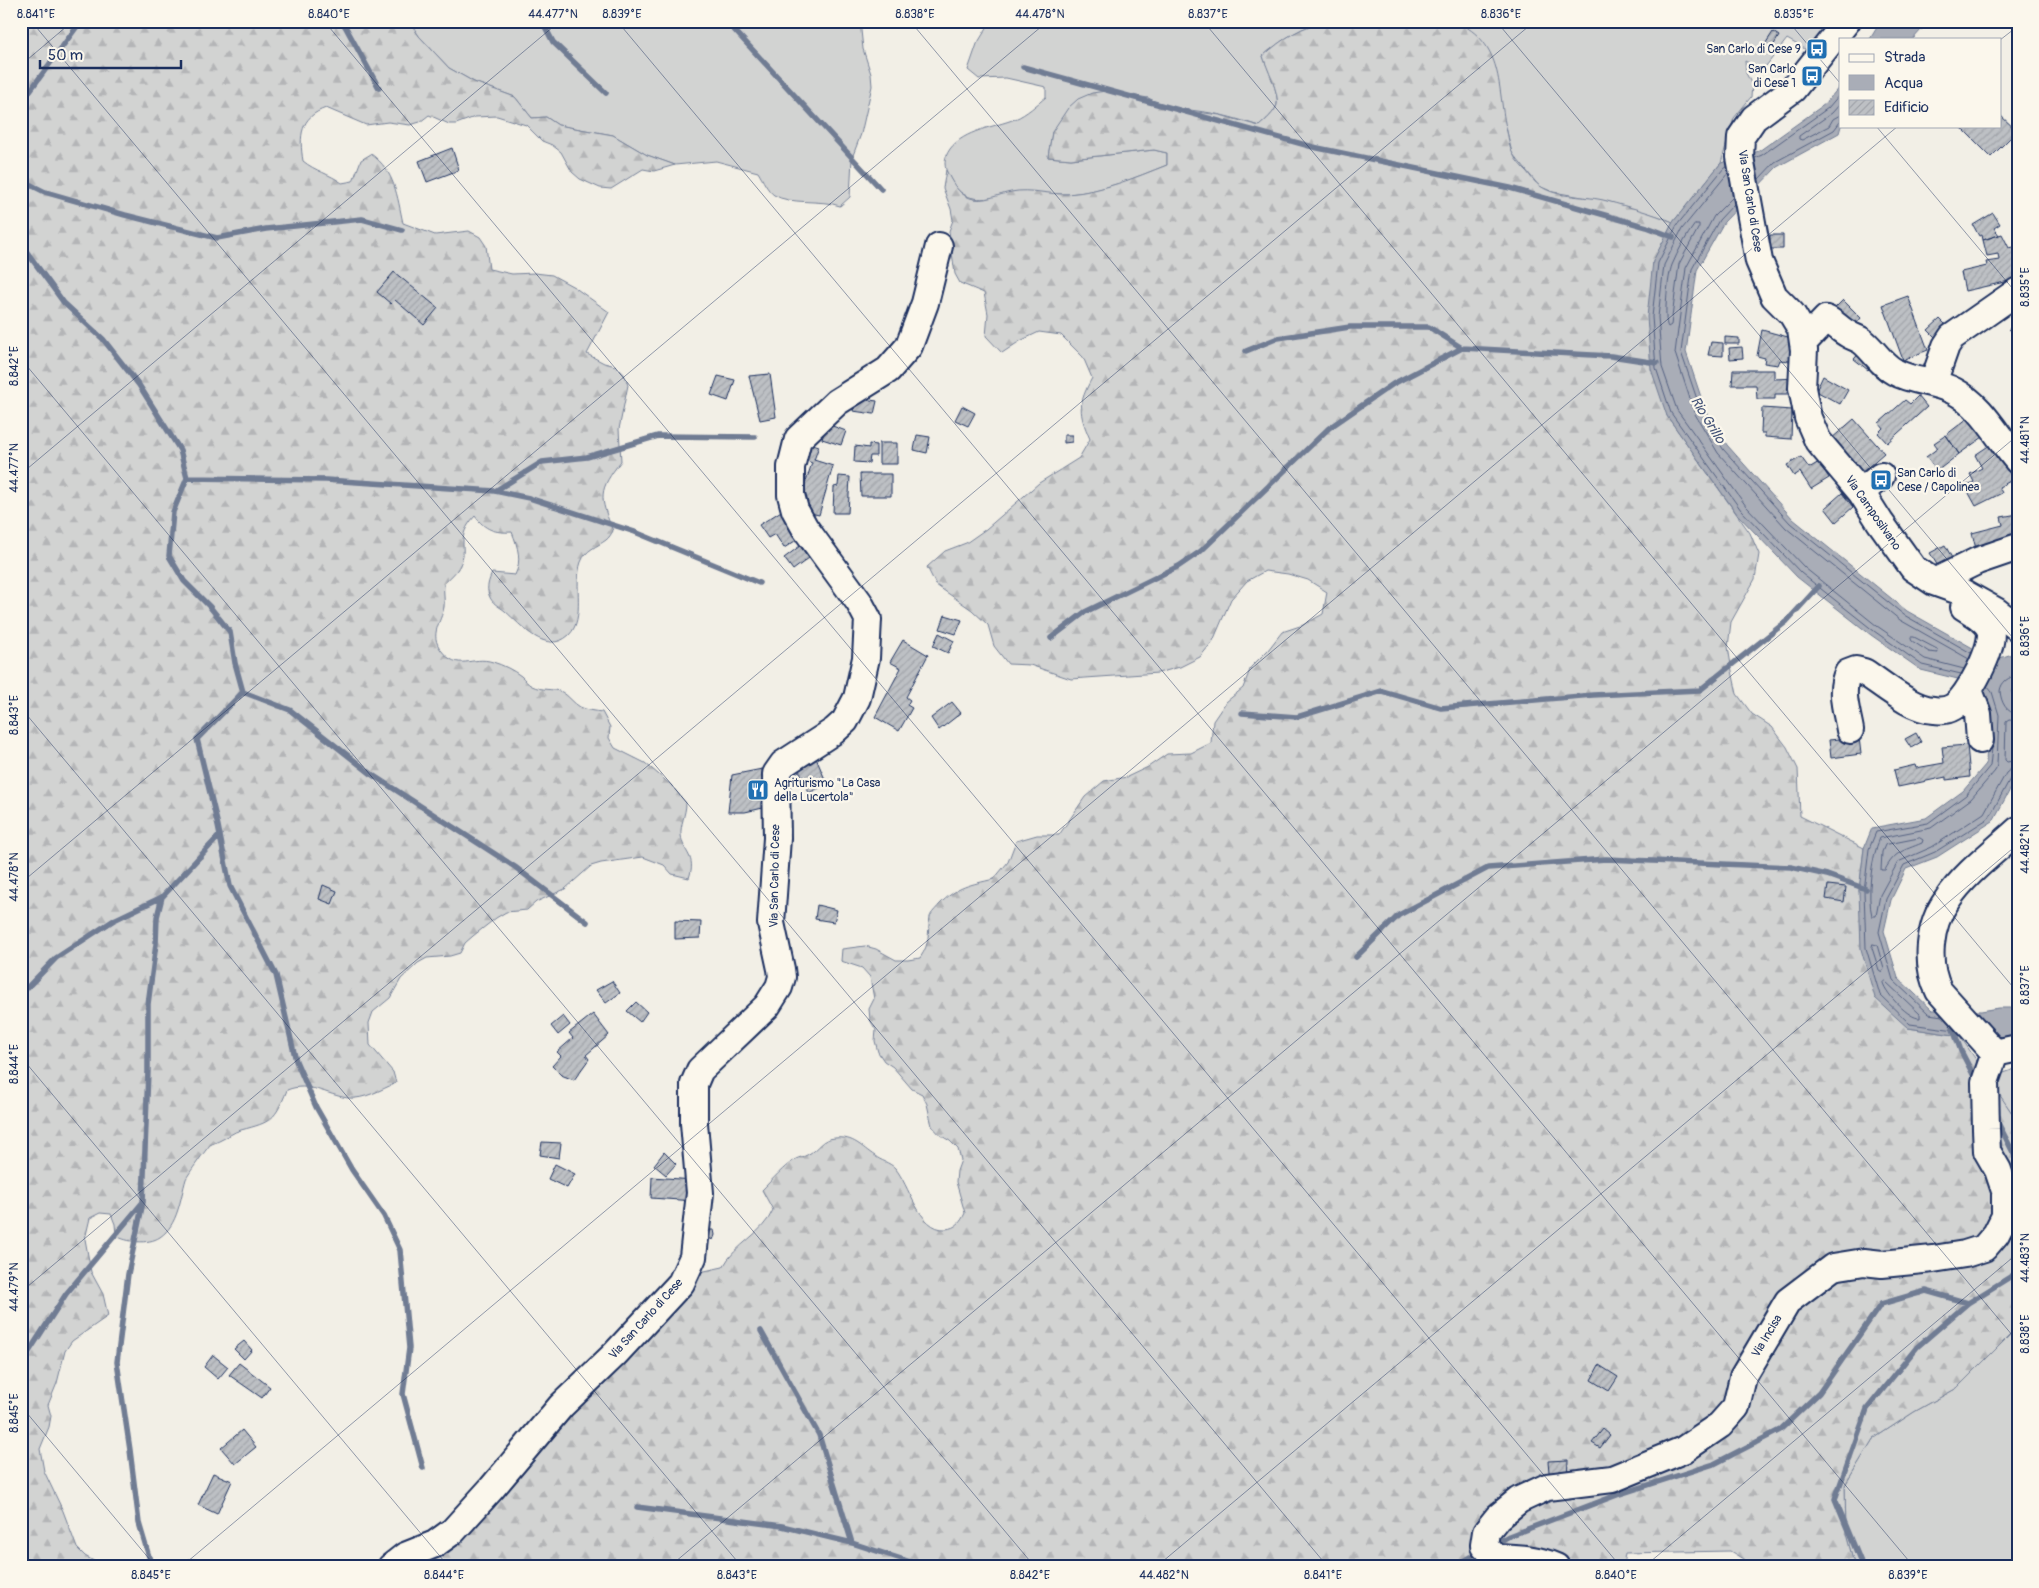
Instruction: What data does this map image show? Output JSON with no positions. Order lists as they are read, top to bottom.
{
  "streets": {
    "street": ["Via San Carlo di Cese", "Via Camposilvano", "Via Incisa"]
  },
  "crossings": [
    ["Via San Carlo di Cese", "Via Camposilvano"]
  ],
  "water": ["Rio Grillo"],
  "places": {
    "bus stop": ["San Carlo di Cese 9", "San Carlo di Cese 1", "San Carlo di Cese / Capolinea"],
    "restaurant": ["Agriturismo \"La Casa della Lucertola\""]
  },
  "legend": ["Strada", "Acqua", "Edificio"],
  "scale_bar": "50 m",
  "coordinates": [
    "8.841°E",
    "8.840°E",
    "44.477°N",
    "8.839°E",
    "8.838°E",
    "44.478°N",
    "8.837°E",
    "8.836°E",
    "8.835°E",
    "8.842°E",
    "44.481°N",
    "8.843°E",
    "44.482°N",
    "8.844°E",
    "44.483°N",
    "44.479°N",
    "8.845°E"
  ]
}
